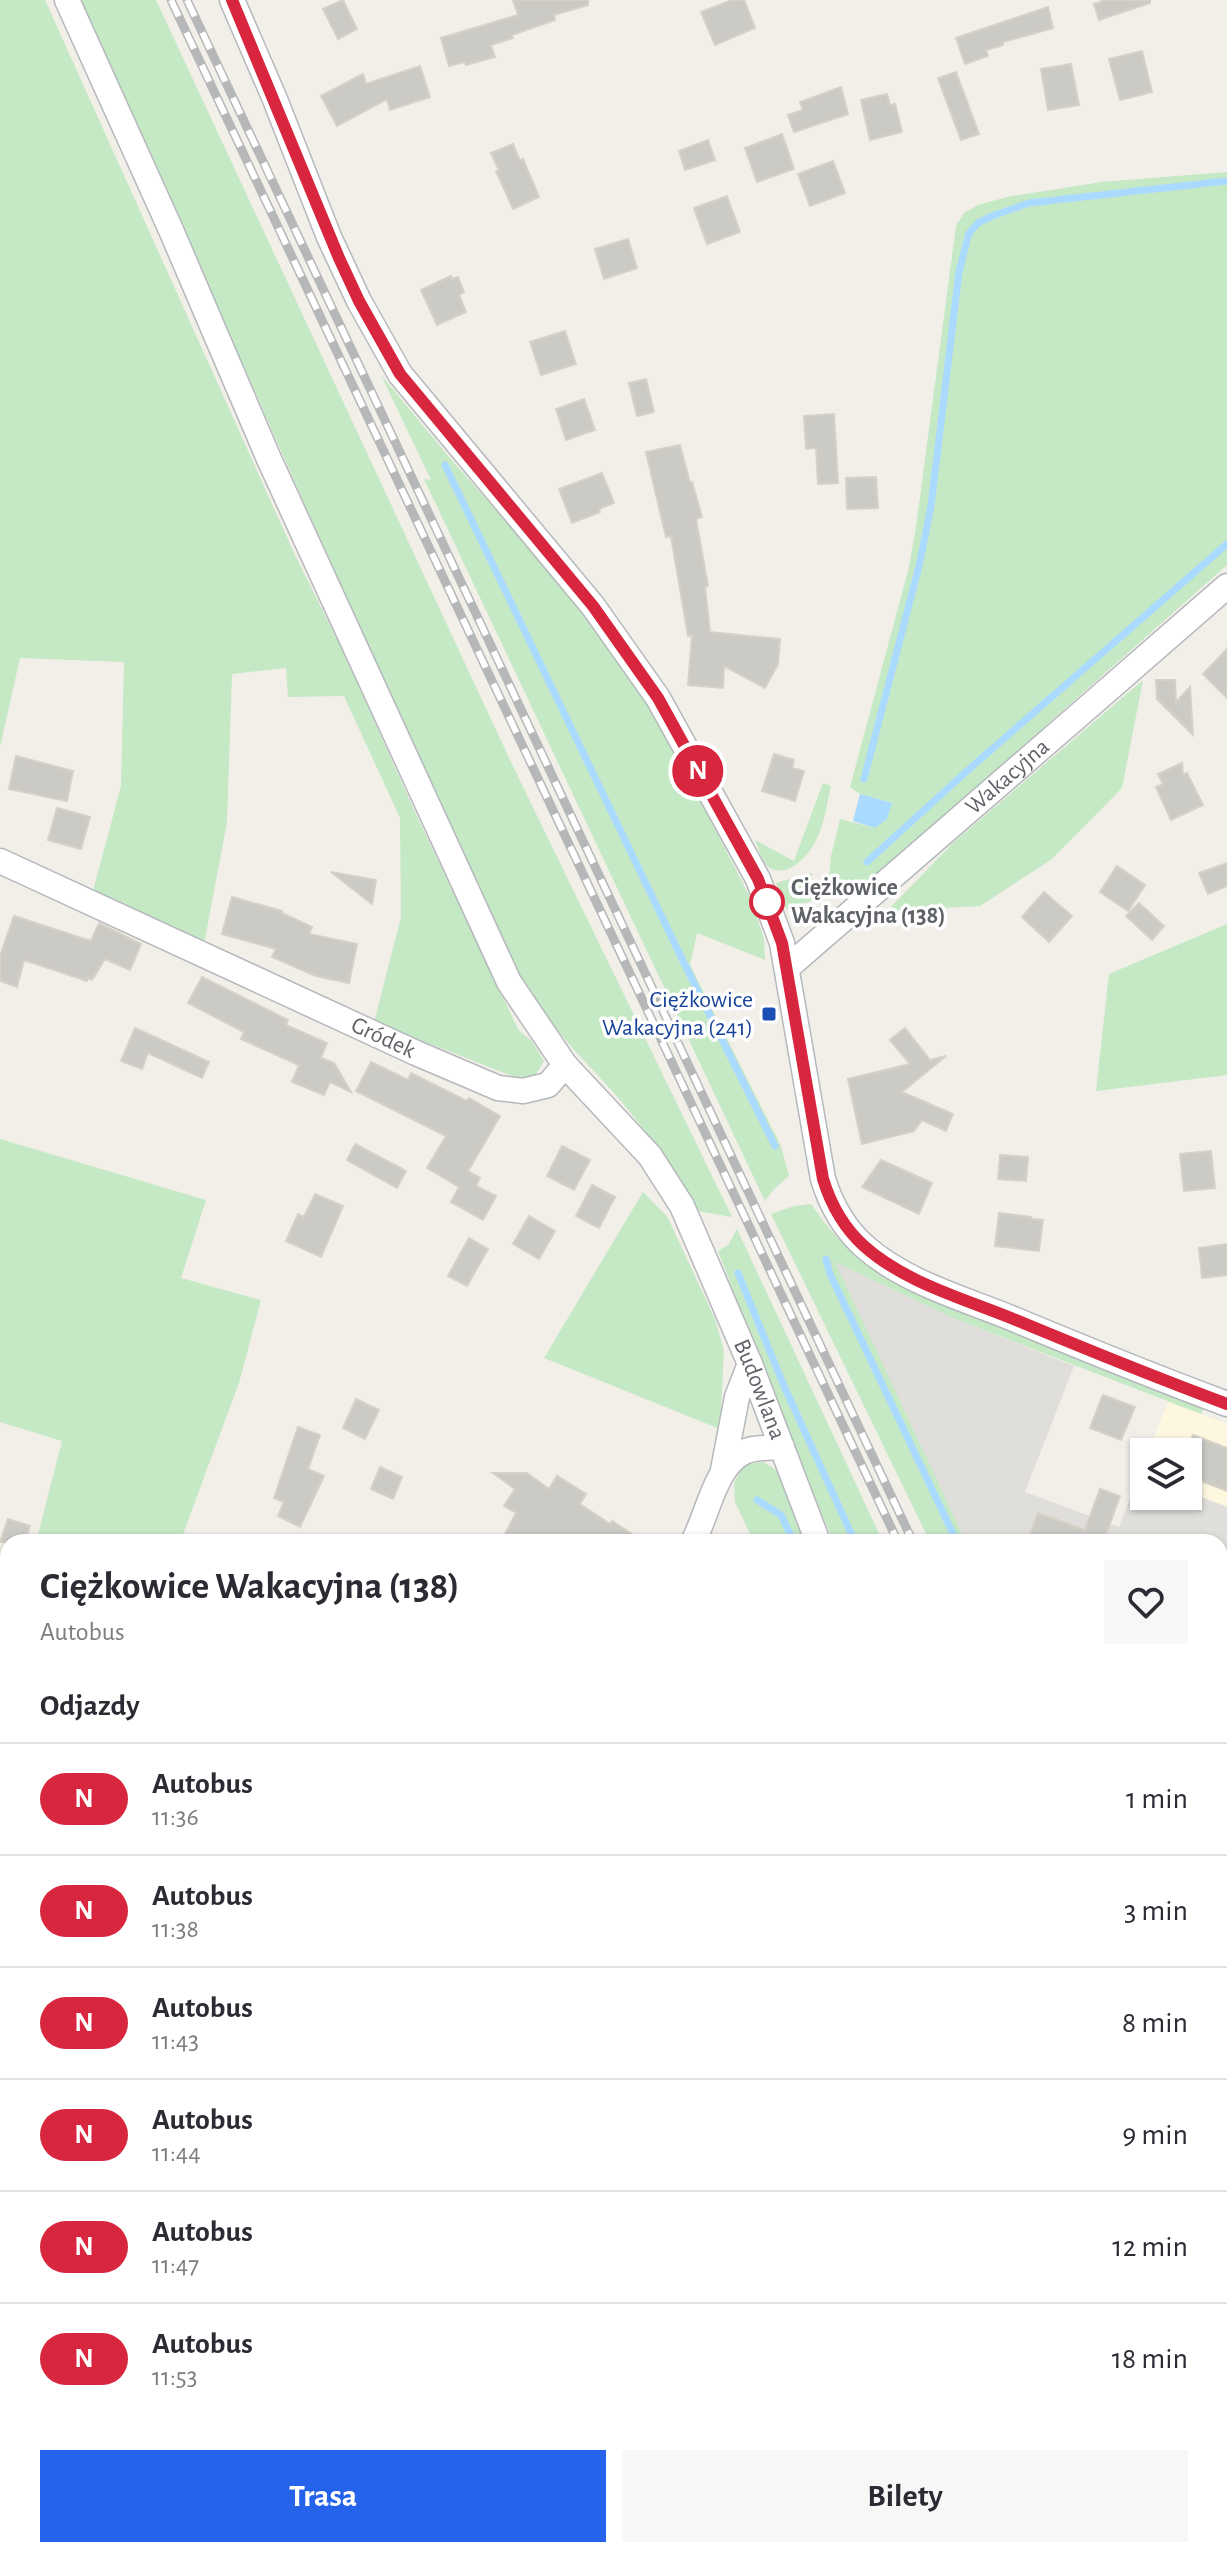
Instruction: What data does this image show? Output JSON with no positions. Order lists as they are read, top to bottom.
{
  "streets": {
    "street": ["Wakacyjna", "Gródek", "Budowlana"]
  },
  "crossings": [
    ["Gródek", "Budowlana"]
  ],
  "places": {
    "other": ["Ciężkowice Wakacyjna (138)"],
    "transit": ["Ciężkowice Wakacyjna (241)"]
  },
  "lines": ["bus line N"],
  "page": {
    "on_map": "N",
    "heading": [
      ["Ciężkowice Wakacyjna (138)", "Autobus"],
      "Odjazdy"
    ],
    "list": [
      {
        "mark": "N",
        "name": "Autobus",
        "note": "11:36",
        "value": "1 min"
      },
      {
        "mark": "N",
        "name": "Autobus",
        "note": "11:38",
        "value": "3 min"
      },
      {
        "mark": "N",
        "name": "Autobus",
        "note": "11:43",
        "value": "8 min"
      },
      {
        "mark": "N",
        "name": "Autobus",
        "note": "11:44",
        "value": "9 min"
      },
      {
        "mark": "N",
        "name": "Autobus",
        "note": "11:47",
        "value": "12 min"
      },
      {
        "mark": "N",
        "name": "Autobus",
        "note": "11:53",
        "value": "18 min"
      }
    ],
    "buttons": ["Trasa", "Bilety"]
  }
}
